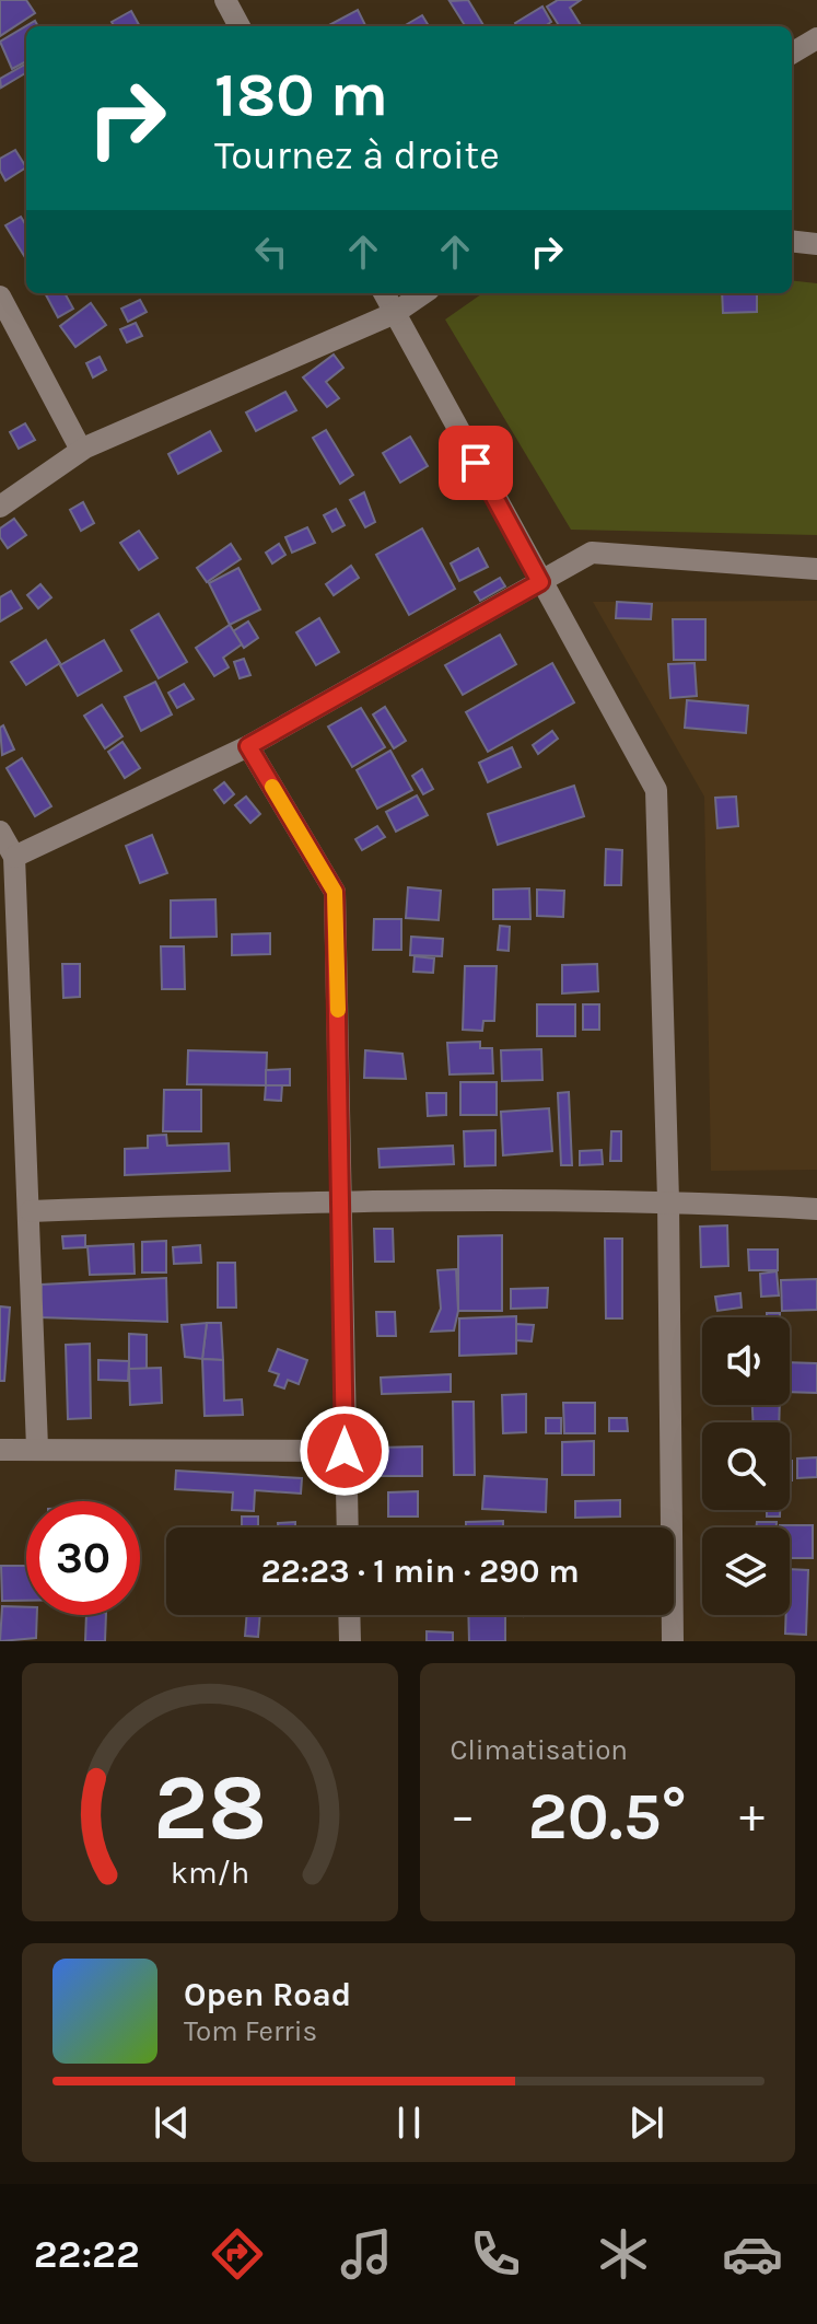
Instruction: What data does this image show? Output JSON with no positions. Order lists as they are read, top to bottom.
{
  "page": {
    "turn": ["180 m", "Tournez à droite"],
    "limit": "30",
    "trip": "22:23 · 1 min · 290 m",
    "tile": "Climatisation",
    "heat": ["−", "20.5°", "+"],
    "song": ["Open Road", "Tom Ferris"],
    "tabs": "22:22",
    "gauge": ["28", "km/h"]
  }
}
